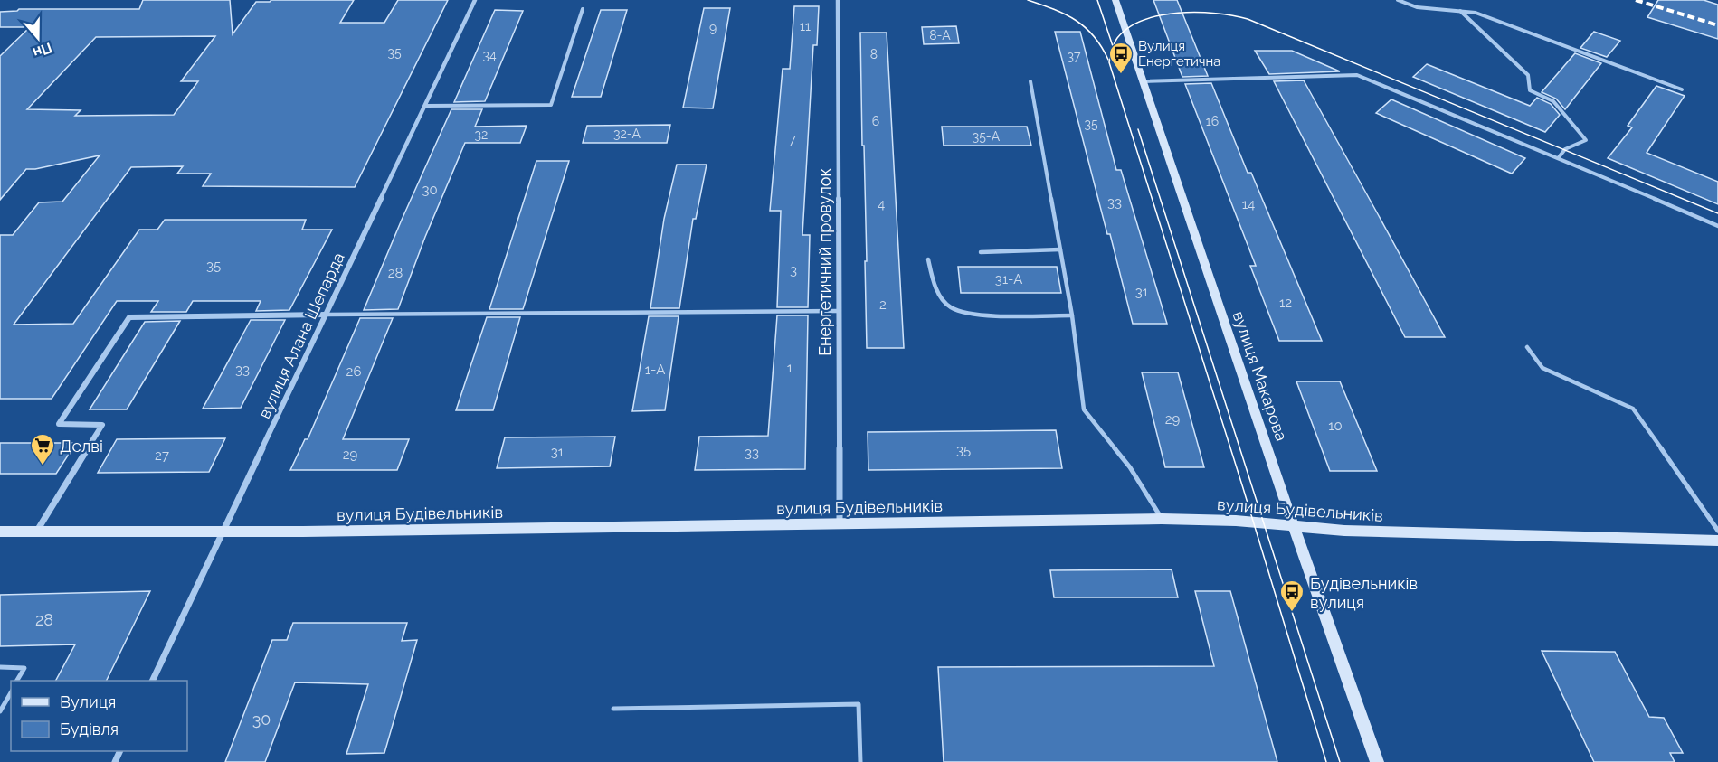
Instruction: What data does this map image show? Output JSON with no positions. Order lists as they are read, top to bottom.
{
  "streets": {
    "street": [
      "Енергетичний провулок",
      "вулиця Алана Шепарда",
      "вулиця Макарова",
      "вулиця Будівельників"
    ]
  },
  "crossings": [
    ["Енергетичний провулок", "вулиця Будівельників"],
    ["вулиця Алана Шепарда", "вулиця Будівельників"],
    ["вулиця Макарова", "вулиця Будівельників"]
  ],
  "places": {
    "bus stop": ["Вулиця Енергетична", "Будівельників вулиця"],
    "supermarket": ["Делві"]
  },
  "house_numbers": [
    "11",
    "9",
    "8-А",
    "35",
    "8",
    "34",
    "37",
    "6",
    "16",
    "35",
    "32-А",
    "32",
    "35-А",
    "7",
    "30",
    "33",
    "4",
    "14",
    "35",
    "3",
    "28",
    "31-А",
    "31",
    "12",
    "2",
    "1",
    "33",
    "1-А",
    "26",
    "29",
    "10",
    "35",
    "31",
    "33",
    "29",
    "27",
    "28",
    "30"
  ],
  "legend": ["Вулиця", "Будівля"],
  "north": "bottom"
}
